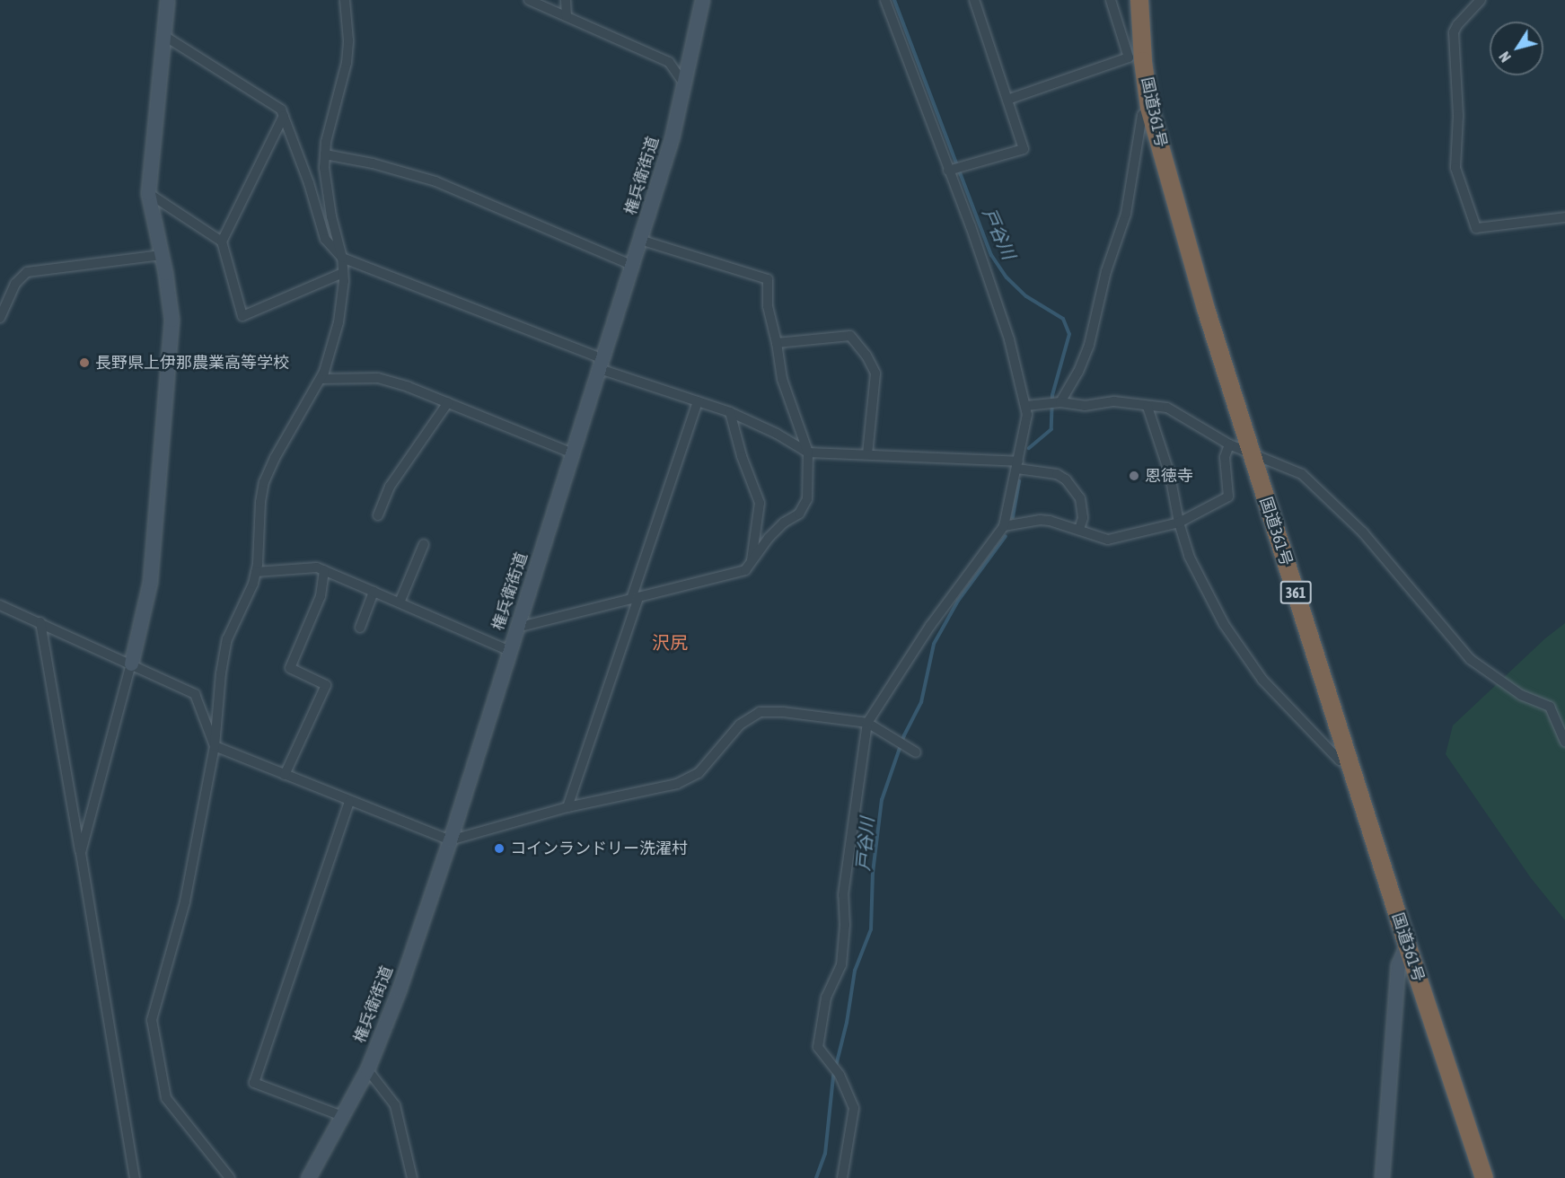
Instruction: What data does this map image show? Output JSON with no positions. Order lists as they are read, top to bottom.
{
  "streets": {
    "highway": ["国道361号", "361"],
    "street": ["権兵衛街道"]
  },
  "districts": ["沢尻"],
  "water": ["戸谷川"],
  "places": ["長野県上伊那農業高等学校", "恩徳寺", "コインランドリー洗濯村"],
  "north": "bottom left"
}
